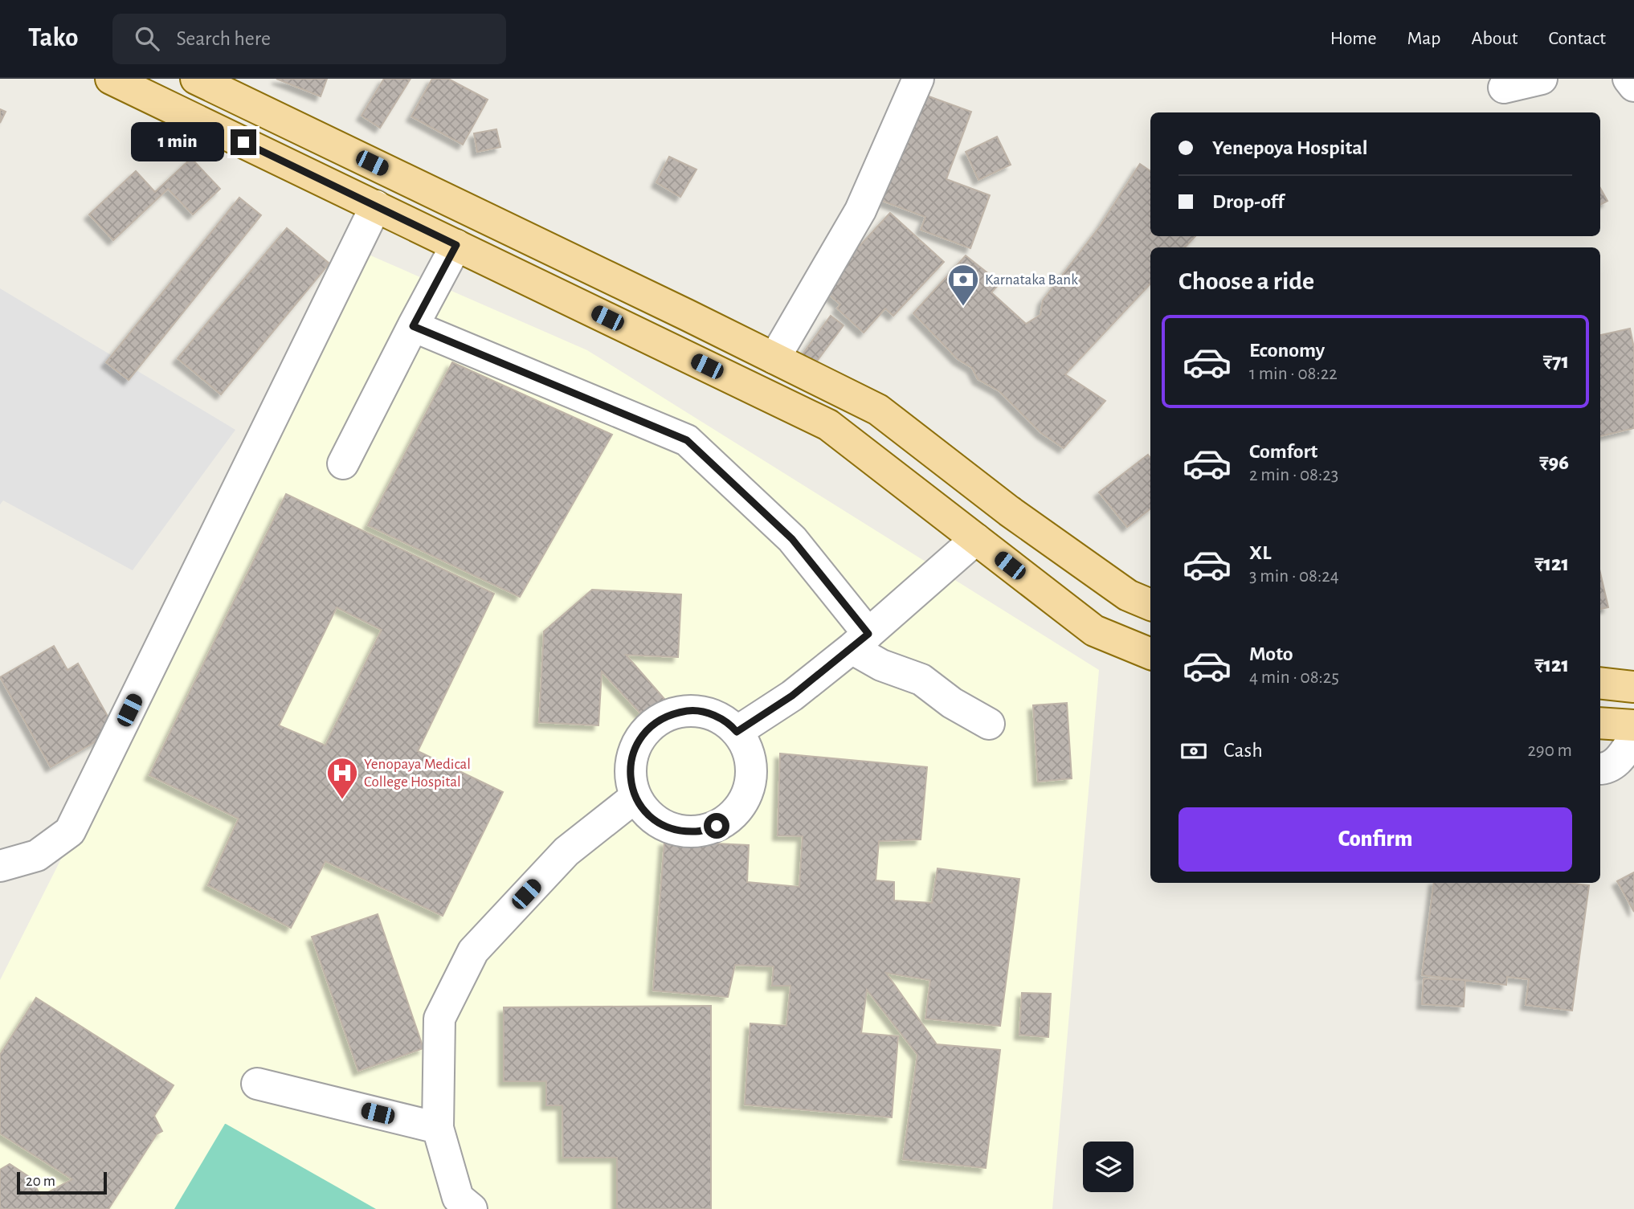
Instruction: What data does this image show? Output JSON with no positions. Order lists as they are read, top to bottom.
{
  "places": {
    "bank": ["Karnataka Bank"],
    "hospital": ["Yenopaya Medical College Hospital"]
  },
  "scale_bar": "20 m",
  "page": {
    "header": "Tako",
    "search": "Search here",
    "nav": [
      "Home",
      "Map",
      "About",
      "Contact"
    ],
    "banner": ["Yenepoya Hospital", "Drop-off"],
    "bubble": "1 min",
    "heading": "Choose a ride",
    "list": [
      {
        "name": "Economy",
        "note": "1 min · 08:22",
        "value": "₹71"
      },
      {
        "name": "Comfort",
        "note": "2 min · 08:23",
        "value": "₹96"
      },
      {
        "name": "XL",
        "note": "3 min · 08:24",
        "value": "₹121"
      },
      {
        "name": "Moto",
        "note": "4 min · 08:25",
        "value": "₹121"
      }
    ],
    "pay": ["Cash", "290 m"],
    "buttons": "Confirm",
    "scale": "20 m"
  }
}
